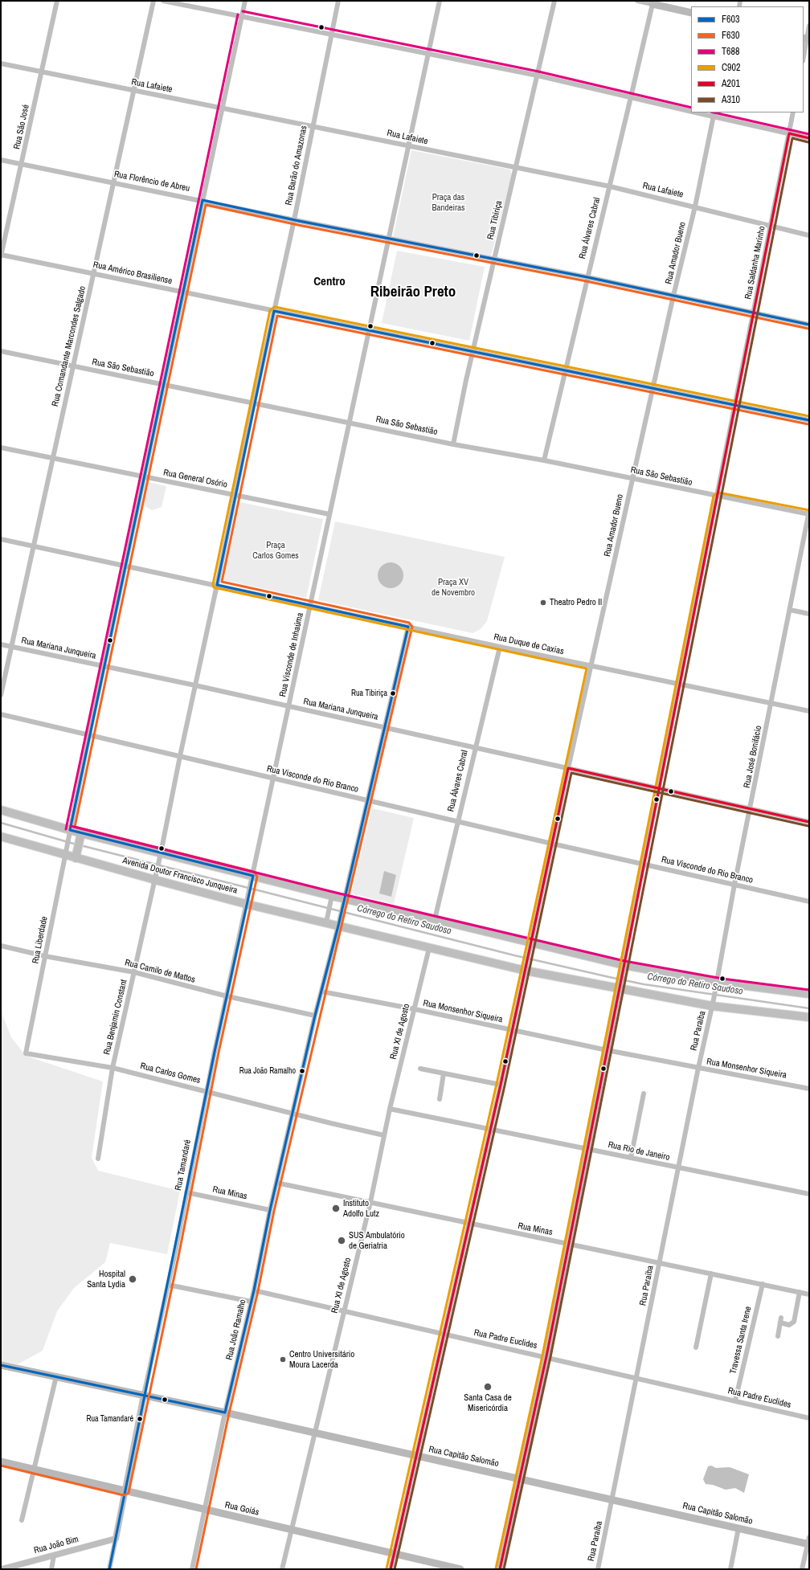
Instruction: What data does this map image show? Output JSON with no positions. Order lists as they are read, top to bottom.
{
  "streets": {
    "main road": ["Avenida Doutor Francisco Junqueira", "Rua Capitão Salomão", "Rua Goiás"],
    "street": [
      "Rua Lafaiete",
      "Rua São José",
      "Rua Barão do Amazonas",
      "Rua Florêncio de Abreu",
      "Rua Tibiriça",
      "Rua Álvares Cabral",
      "Rua Amador Bueno",
      "Rua Saldanha Marinho",
      "Rua Américo Brasiliense",
      "Rua Comandante Marcondes Salgado",
      "Rua São Sebastião",
      "Rua General Osório",
      "Rua Duque de Caxias",
      "Rua Mariana Junqueira",
      "Rua Visconde de Inhaúma",
      "Rua José Bonifácio",
      "Rua Visconde do Rio Branco",
      "Rua Liberdade",
      "Rua Camilo de Mattos",
      "Rua Monsenhor Siqueira",
      "Rua Benjamin Constant",
      "Rua Paraíba",
      "Rua XI de Agosto",
      "Rua Carlos Gomes",
      "Rua Rio de Janeiro",
      "Rua Tamandaré",
      "Rua Minas",
      "Rua João Ramalho",
      "Rua Padre Euclides",
      "Travessa Santa Irene",
      "Rua João Bim"
    ]
  },
  "crossings": [
    ["Rua Lafaiete", "Rua São José"],
    ["Rua Lafaiete", "Rua Barão do Amazonas"],
    ["Rua Lafaiete", "Rua Tibiriça"],
    ["Rua Lafaiete", "Rua Álvares Cabral"],
    ["Rua Lafaiete", "Rua Amador Bueno"],
    ["Rua Lafaiete", "Rua Saldanha Marinho"],
    ["Rua Lafaiete", "Rua Comandante Marcondes Salgado"],
    ["Rua Lafaiete", "Rua Visconde de Inhaúma"],
    ["Rua Lafaiete", "Rua Liberdade"],
    ["Rua São José", "Rua Florêncio de Abreu"],
    ["Rua São José", "Rua Américo Brasiliense"],
    ["Rua Barão do Amazonas", "Rua Florêncio de Abreu"],
    ["Rua Barão do Amazonas", "Rua Américo Brasiliense"],
    ["Rua Barão do Amazonas", "Rua São Sebastião"],
    ["Rua Barão do Amazonas", "Rua General Osório"],
    ["Rua Barão do Amazonas", "Rua Duque de Caxias"],
    ["Rua Barão do Amazonas", "Rua Mariana Junqueira"],
    ["Rua Barão do Amazonas", "Rua Visconde do Rio Branco"],
    ["Rua Barão do Amazonas", "Avenida Doutor Francisco Junqueira"],
    ["Rua Barão do Amazonas", "Rua Benjamin Constant"],
    ["Rua Florêncio de Abreu", "Rua Tibiriça"],
    ["Rua Florêncio de Abreu", "Rua Álvares Cabral"],
    ["Rua Florêncio de Abreu", "Rua Amador Bueno"],
    ["Rua Florêncio de Abreu", "Rua Saldanha Marinho"],
    ["Rua Florêncio de Abreu", "Rua Comandante Marcondes Salgado"],
    ["Rua Florêncio de Abreu", "Rua Visconde de Inhaúma"],
    ["Rua Florêncio de Abreu", "Rua Liberdade"],
    ["Rua Tibiriça", "Rua Américo Brasiliense"],
    ["Rua Tibiriça", "Rua São Sebastião"],
    ["Rua Álvares Cabral", "Rua Américo Brasiliense"],
    ["Rua Álvares Cabral", "Rua São Sebastião"],
    ["Rua Álvares Cabral", "Rua Duque de Caxias"],
    ["Rua Álvares Cabral", "Rua Mariana Junqueira"],
    ["Rua Álvares Cabral", "Rua Visconde do Rio Branco"],
    ["Rua Álvares Cabral", "Avenida Doutor Francisco Junqueira"],
    ["Rua Amador Bueno", "Rua Américo Brasiliense"],
    ["Rua Amador Bueno", "Rua São Sebastião"],
    ["Rua Amador Bueno", "Rua Duque de Caxias"],
    ["Rua Amador Bueno", "Rua Mariana Junqueira"],
    ["Rua Amador Bueno", "Rua Visconde do Rio Branco"],
    ["Rua Amador Bueno", "Avenida Doutor Francisco Junqueira"],
    ["Rua Amador Bueno", "Rua Monsenhor Siqueira"],
    ["Rua Amador Bueno", "Rua Rio de Janeiro"],
    ["Rua Amador Bueno", "Rua Minas"],
    ["Rua Amador Bueno", "Rua Padre Euclides"],
    ["Rua Amador Bueno", "Rua Capitão Salomão"],
    ["Rua Amador Bueno", "Rua Goiás"],
    ["Rua Saldanha Marinho", "Rua Américo Brasiliense"],
    ["Rua Saldanha Marinho", "Rua São Sebastião"],
    ["Rua Saldanha Marinho", "Rua Duque de Caxias"],
    ["Rua Saldanha Marinho", "Rua Mariana Junqueira"],
    ["Rua Saldanha Marinho", "Rua Visconde do Rio Branco"],
    ["Rua Saldanha Marinho", "Avenida Doutor Francisco Junqueira"],
    ["Rua Américo Brasiliense", "Rua Comandante Marcondes Salgado"],
    ["Rua Américo Brasiliense", "Rua Visconde de Inhaúma"],
    ["Rua Américo Brasiliense", "Rua Liberdade"],
    ["Rua Comandante Marcondes Salgado", "Rua São Sebastião"],
    ["Rua Comandante Marcondes Salgado", "Rua General Osório"],
    ["Rua Comandante Marcondes Salgado", "Rua Duque de Caxias"],
    ["Rua Comandante Marcondes Salgado", "Rua Mariana Junqueira"],
    ["Rua São Sebastião", "Rua Visconde de Inhaúma"],
    ["Rua São Sebastião", "Rua José Bonifácio"],
    ["Rua São Sebastião", "Rua Liberdade"],
    ["Rua General Osório", "Rua Visconde de Inhaúma"],
    ["Rua General Osório", "Rua Liberdade"],
    ["Rua Duque de Caxias", "Rua Visconde de Inhaúma"],
    ["Rua Duque de Caxias", "Rua José Bonifácio"],
    ["Rua Duque de Caxias", "Rua Liberdade"],
    ["Rua Mariana Junqueira", "Rua Visconde de Inhaúma"],
    ["Rua Mariana Junqueira", "Rua José Bonifácio"],
    ["Rua Mariana Junqueira", "Rua Liberdade"],
    ["Rua Visconde de Inhaúma", "Rua Visconde do Rio Branco"],
    ["Rua Visconde de Inhaúma", "Avenida Doutor Francisco Junqueira"],
    ["Rua Visconde de Inhaúma", "Rua Tamandaré"],
    ["Rua José Bonifácio", "Rua Visconde do Rio Branco"],
    ["Rua José Bonifácio", "Avenida Doutor Francisco Junqueira"],
    ["Rua José Bonifácio", "Rua Paraíba"],
    ["Rua Visconde do Rio Branco", "Rua Liberdade"],
    ["Avenida Doutor Francisco Junqueira", "Rua Liberdade"],
    ["Avenida Doutor Francisco Junqueira", "Rua Benjamin Constant"],
    ["Avenida Doutor Francisco Junqueira", "Rua Paraíba"],
    ["Avenida Doutor Francisco Junqueira", "Rua XI de Agosto"],
    ["Avenida Doutor Francisco Junqueira", "Rua Tamandaré"],
    ["Avenida Doutor Francisco Junqueira", "Rua João Ramalho"],
    ["Rua Liberdade", "Rua Camilo de Mattos"],
    ["Rua Liberdade", "Rua Carlos Gomes"],
    ["Rua Camilo de Mattos", "Rua Benjamin Constant"],
    ["Rua Camilo de Mattos", "Rua Tamandaré"],
    ["Rua Camilo de Mattos", "Rua João Ramalho"],
    ["Rua Monsenhor Siqueira", "Rua Paraíba"],
    ["Rua Monsenhor Siqueira", "Rua XI de Agosto"],
    ["Rua Monsenhor Siqueira", "Rua João Ramalho"],
    ["Rua Benjamin Constant", "Rua Carlos Gomes"],
    ["Rua Paraíba", "Rua Rio de Janeiro"],
    ["Rua Paraíba", "Rua Minas"],
    ["Rua Paraíba", "Rua Padre Euclides"],
    ["Rua Paraíba", "Rua Capitão Salomão"],
    ["Rua XI de Agosto", "Rua Carlos Gomes"],
    ["Rua XI de Agosto", "Rua Rio de Janeiro"],
    ["Rua XI de Agosto", "Rua Minas"],
    ["Rua XI de Agosto", "Rua Padre Euclides"],
    ["Rua XI de Agosto", "Rua Capitão Salomão"],
    ["Rua XI de Agosto", "Rua Goiás"],
    ["Rua Carlos Gomes", "Rua Tamandaré"],
    ["Rua Carlos Gomes", "Rua João Ramalho"],
    ["Rua Tamandaré", "Rua Minas"],
    ["Rua Tamandaré", "Rua Capitão Salomão"],
    ["Rua Tamandaré", "Rua Goiás"],
    ["Rua Tamandaré", "Rua João Bim"],
    ["Rua Minas", "Rua João Ramalho"],
    ["Rua Minas", "Travessa Santa Irene"],
    ["Rua João Ramalho", "Rua Padre Euclides"],
    ["Rua João Ramalho", "Rua Capitão Salomão"],
    ["Rua João Ramalho", "Rua Goiás"],
    ["Rua Padre Euclides", "Travessa Santa Irene"]
  ],
  "districts": ["Centro", "Ribeirão Preto"],
  "water": ["Córrego do Retiro Saudoso"],
  "parks": ["Praça das Bandeiras", "Praça Carlos Gomes", "Praça XV de Novembro"],
  "places": [
    "Theatro Pedro II",
    "Rua Tibiriça",
    "Rua João Ramalho",
    "Instituto Adolfo Lutz",
    "SUS Ambulatório de Geriatria",
    "Hospital Santa Lydia",
    "Centro Universitário Moura Lacerda",
    "Santa Casa de Misericórdia",
    "Rua Tamandaré"
  ],
  "lines": [
    "transit line T688",
    "transit line A201",
    "transit line A310",
    "transit line F603",
    "transit line F630",
    "transit line C902"
  ],
  "legend": [
    "F603",
    "F630",
    "T688",
    "C902",
    "A201",
    "A310"
  ]
}
